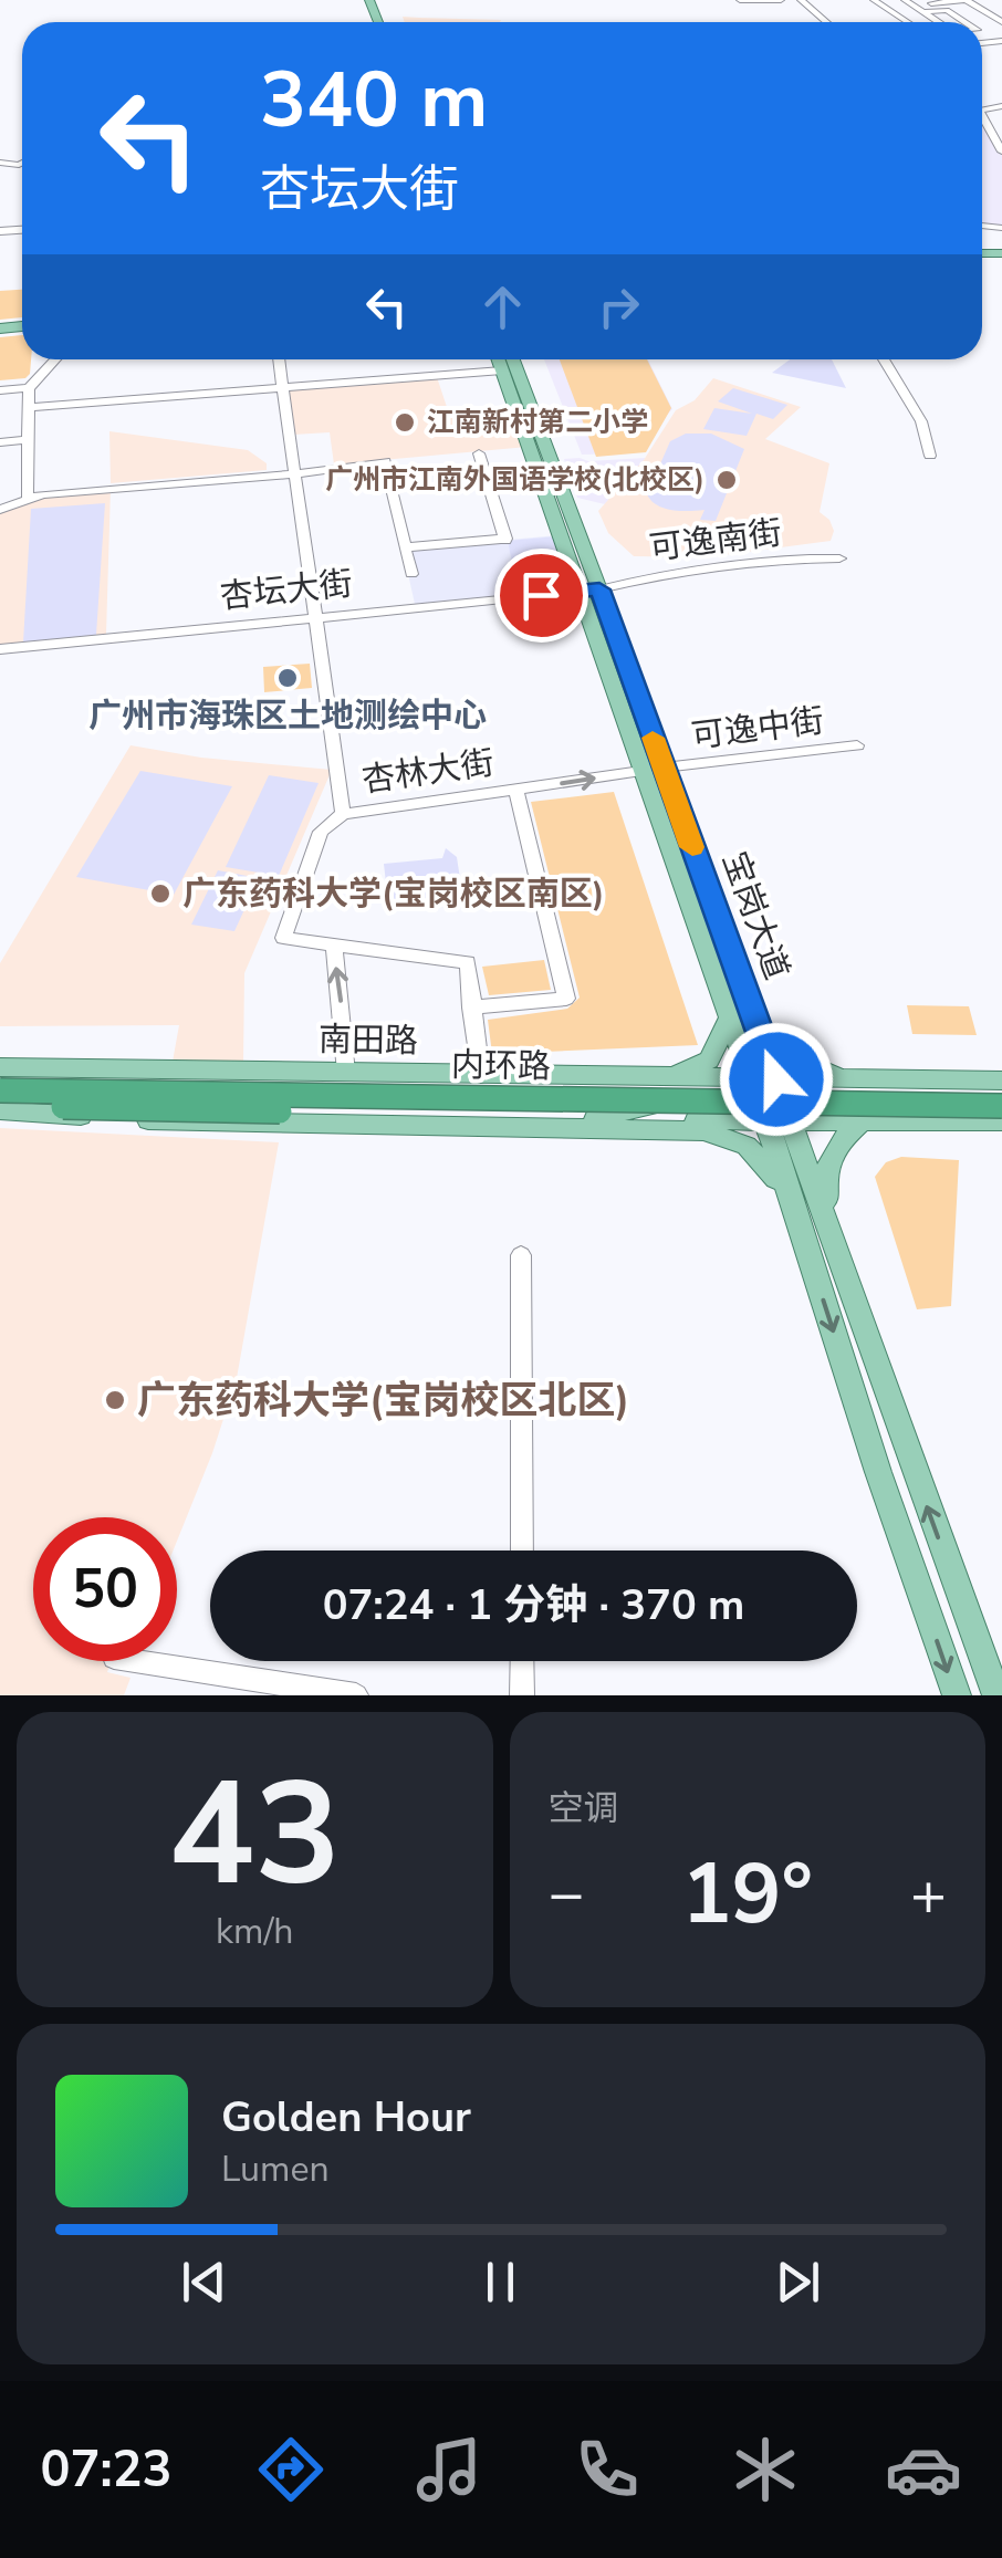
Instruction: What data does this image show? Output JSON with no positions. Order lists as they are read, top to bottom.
{
  "streets": {
    "highway": ["内环路"],
    "main road": ["宝岗大道", "南田路"],
    "street": [
      "可逸南街",
      "杏坛大街",
      "可逸中街",
      "杏林大街"
    ]
  },
  "crossings": [
    ["可逸南街", "宝岗大道"],
    ["杏坛大街", "宝岗大道"],
    ["可逸中街", "杏林大街"],
    ["可逸中街", "宝岗大道"],
    ["杏林大街", "宝岗大道"],
    ["宝岗大道", "南田路"],
    ["南田路", "内环路"]
  ],
  "places": [
    "江南新村第二小学",
    "广州市江南外国语学校(北校区)",
    "广州市海珠区土地测绘中心",
    "广东药科大学(宝岗校区南区)",
    "广东药科大学(宝岗校区北区)"
  ],
  "page": {
    "turn": ["340 m", "杏坛大街"],
    "limit": "50",
    "trip": "07:24 · 1 分钟 · 370 m",
    "tile": [
      ["43", "km/h"],
      "空调"
    ],
    "heat": ["−", "19°", "+"],
    "song": ["Golden Hour", "Lumen"],
    "tabs": "07:23"
  }
}
